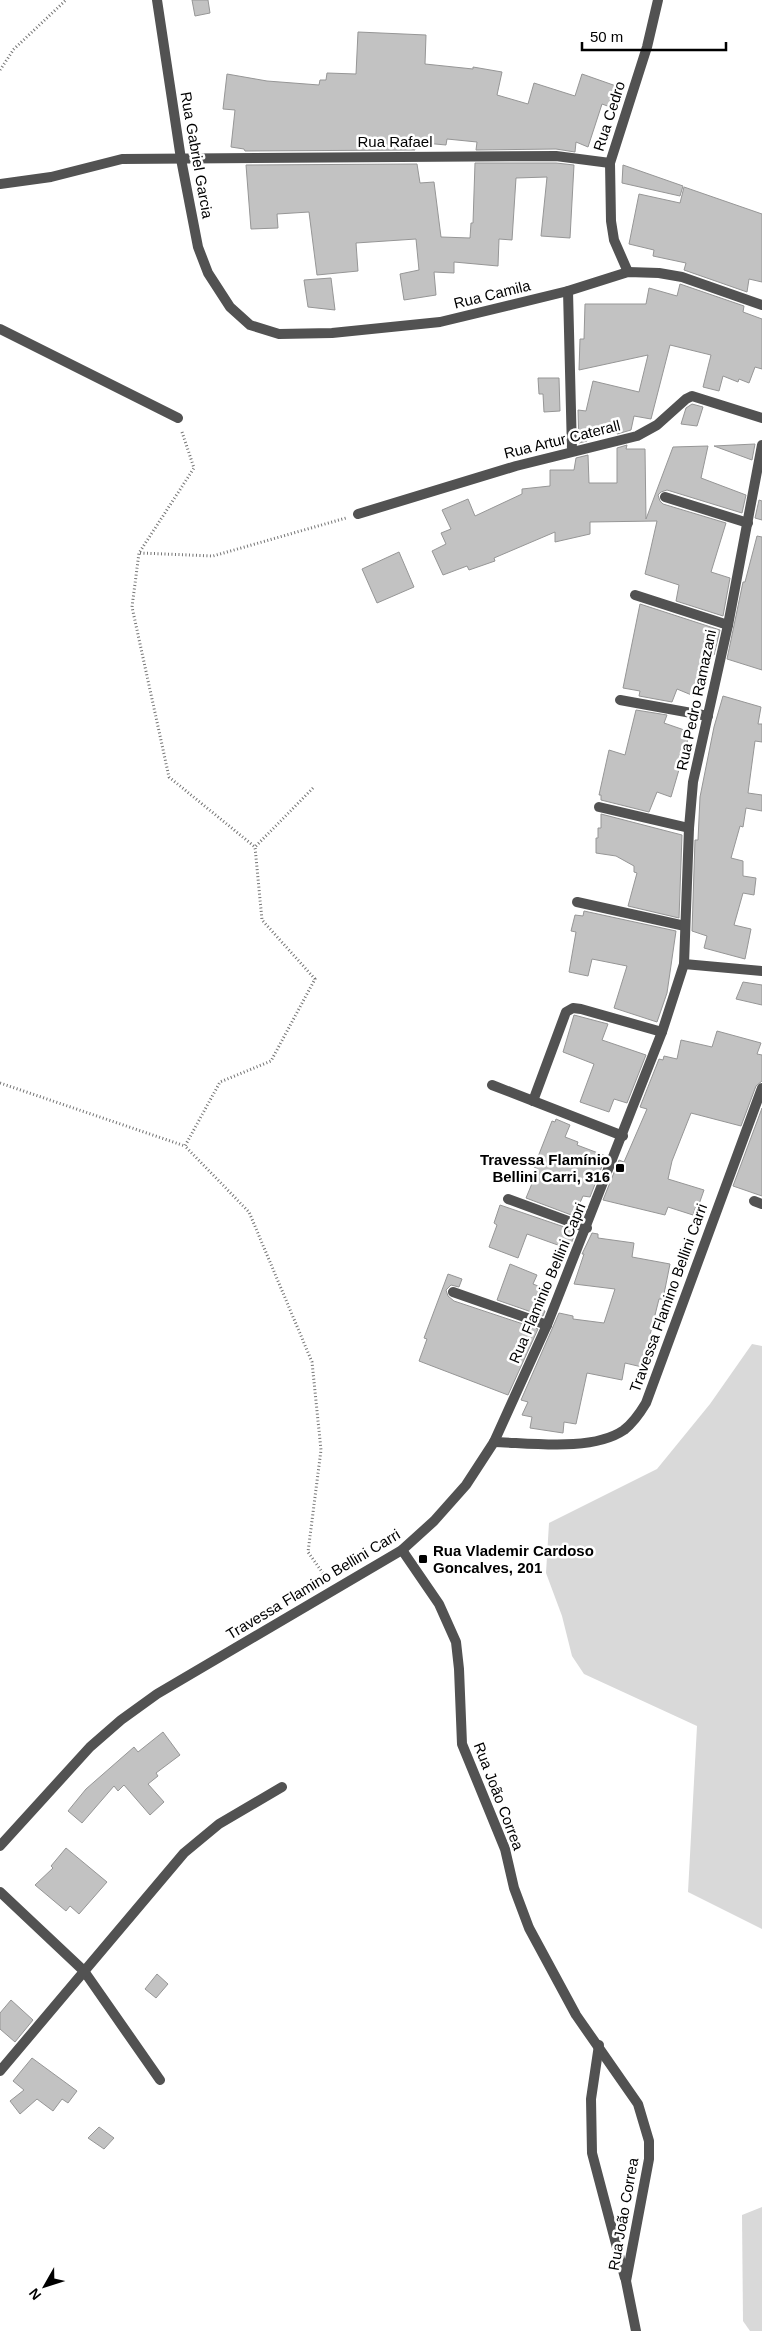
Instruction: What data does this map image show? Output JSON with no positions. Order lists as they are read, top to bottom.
{
  "streets": {
    "street": [
      "Rua Cedro",
      "Rua Rafael",
      "Rua Gabriel Garcia",
      "Rua Camila",
      "Rua Artur Caterall",
      "Rua Pedro Ramazani",
      "Rua Flaminio Bellini Capri",
      "Travessa Flamino Bellini Carri",
      "Rua João Correa"
    ]
  },
  "crossings": [
    ["Rua Cedro", "Rua Rafael"],
    ["Rua Cedro", "Rua Camila"],
    ["Rua Rafael", "Rua Gabriel Garcia"],
    ["Rua Gabriel Garcia", "Rua Camila"],
    ["Rua Pedro Ramazani", "Rua Flaminio Bellini Capri"],
    ["Rua Flaminio Bellini Capri", "Travessa Flamino Bellini Carri"],
    ["Travessa Flamino Bellini Carri", "Rua João Correa"]
  ],
  "places": {
    "transit": ["Travessa Flamínio Bellini Carri, 316", "Rua Vlademir Cardoso Goncalves, 201"]
  },
  "scale_bar": "50 m",
  "north": "bottom left"
}
